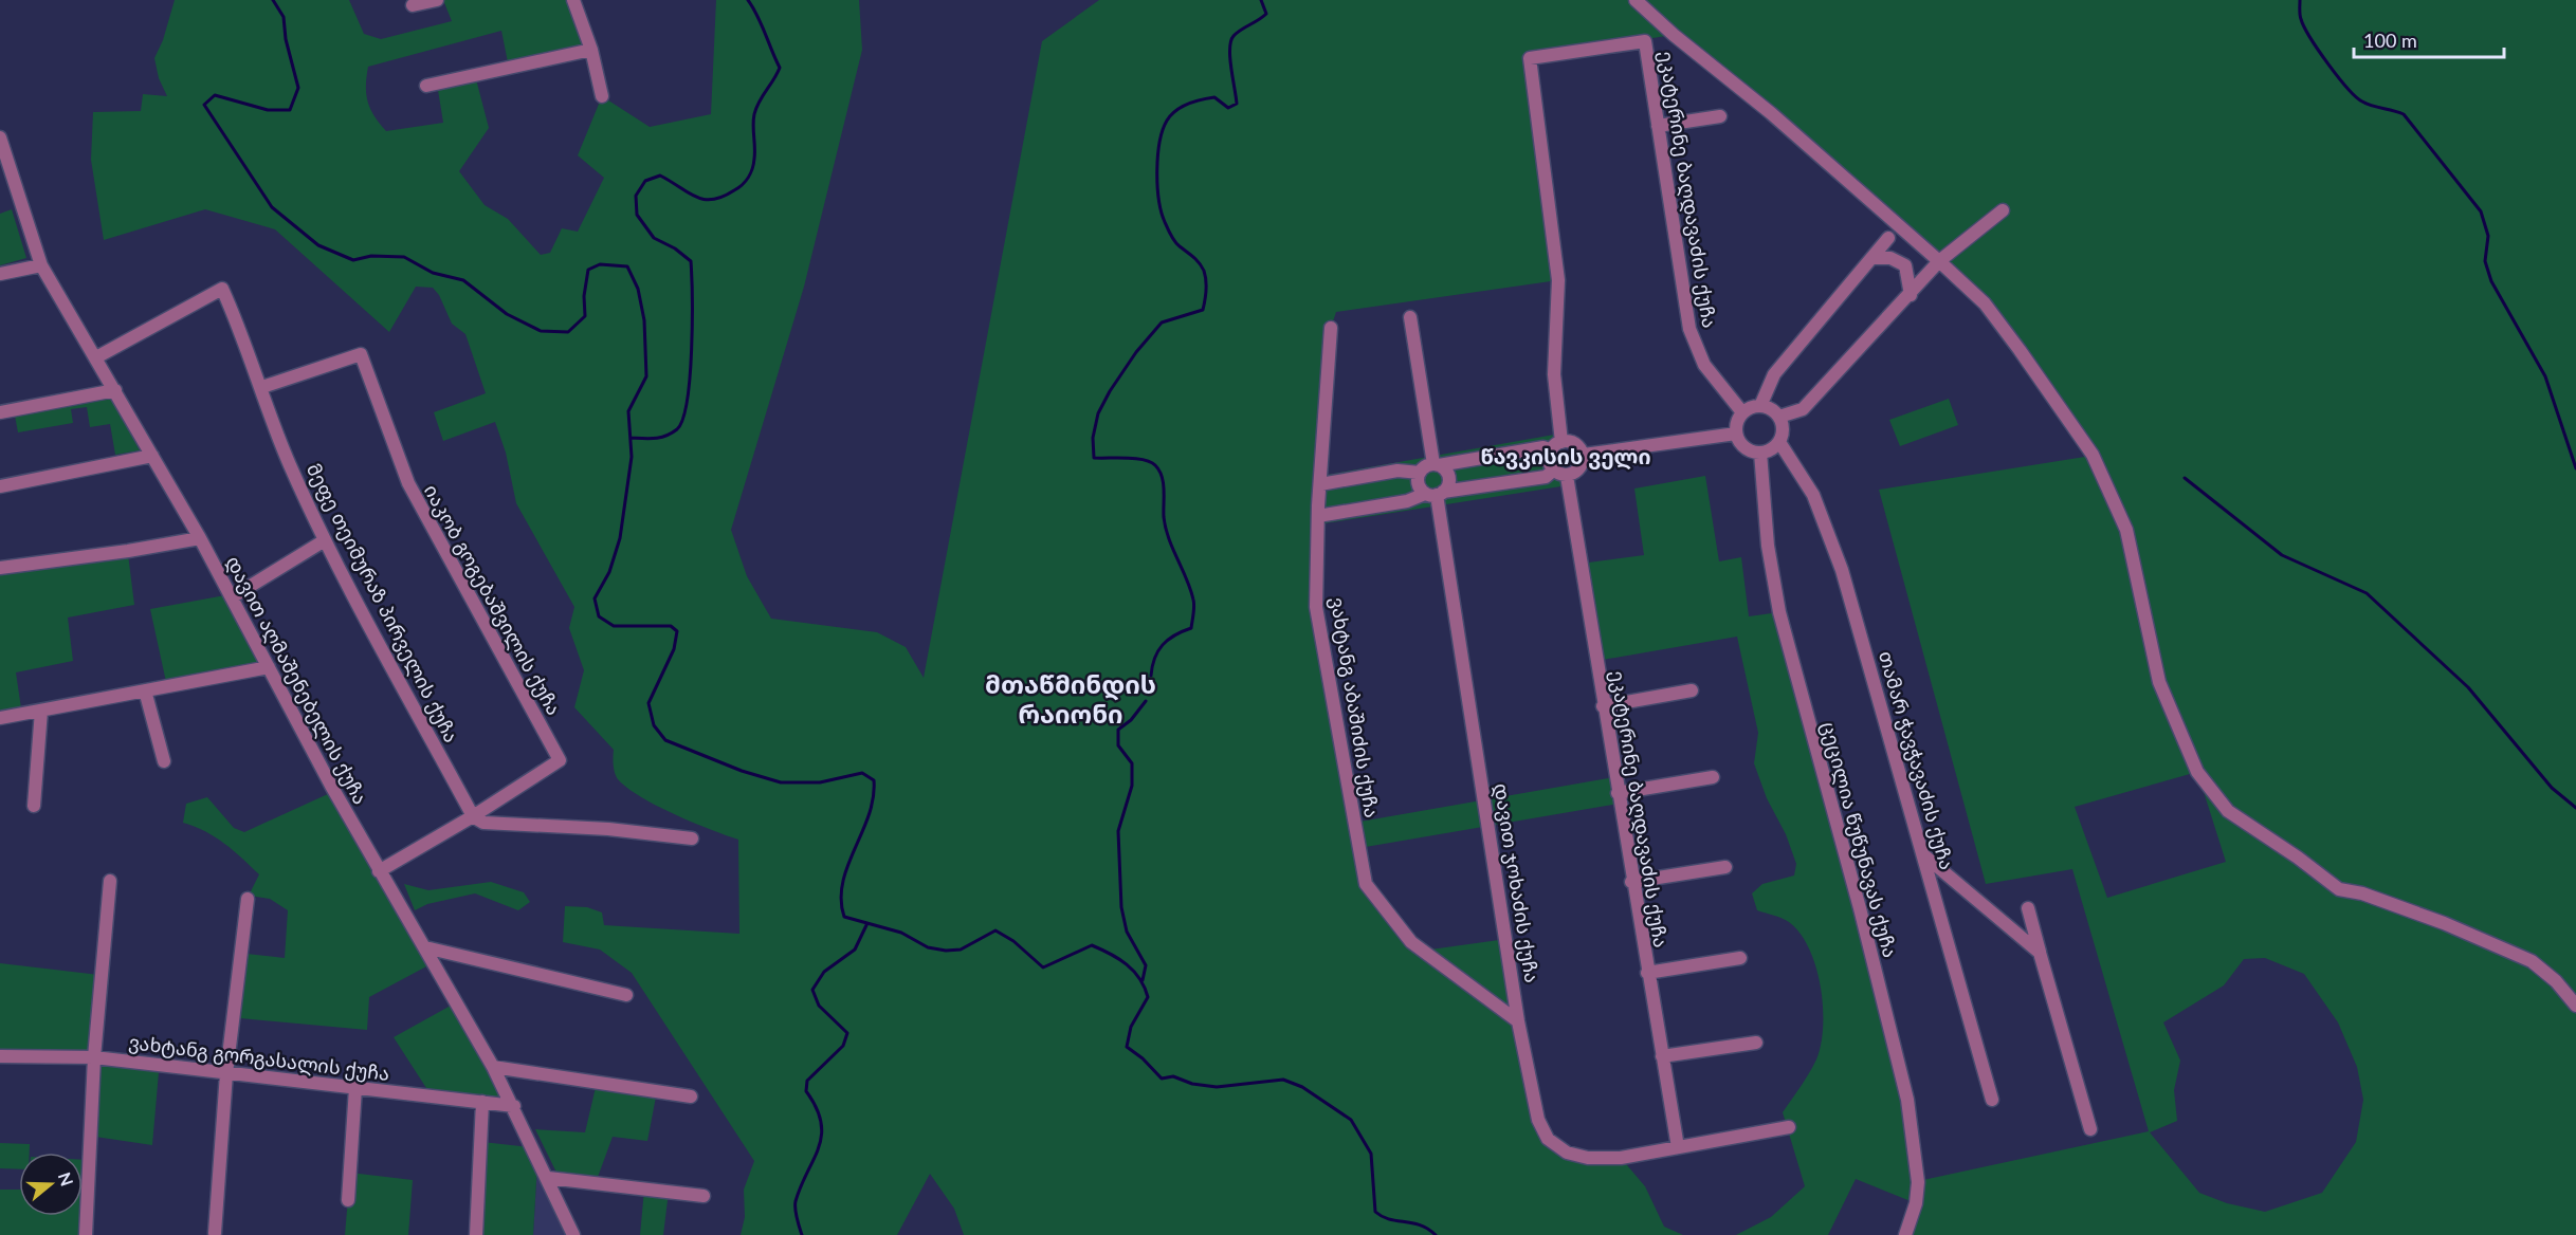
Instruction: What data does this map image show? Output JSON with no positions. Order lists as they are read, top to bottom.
{
  "streets": {
    "street": [
      "ეკატერინე ბაღდავაძის ქუჩა",
      "იაკობ გოგებაშვილის ქუჩა",
      "მეფე თეიმურაზ პირველის ქუჩა",
      "დავით აღმაშენებელის ქუჩა",
      "ვახტანგ აბაშიძის ქუჩა",
      "თამარ ჭავჭავაძის ქუჩა",
      "ცეცილია წუწუნავას ქუჩა",
      "დავით ჯოხაძის ქუჩა",
      "ვახტანგ გორგასალის ქუჩა"
    ]
  },
  "crossings": [
    ["ეკატერინე ბაღდავაძის ქუჩა", "თამარ ჭავჭავაძის ქუჩა"],
    ["ეკატერინე ბაღდავაძის ქუჩა", "ცეცილია წუწუნავას ქუჩა"],
    ["ეკატერინე ბაღდავაძის ქუჩა", "დავით ჯოხაძის ქუჩა"],
    ["იაკობ გოგებაშვილის ქუჩა", "მეფე თეიმურაზ პირველის ქუჩა"],
    ["იაკობ გოგებაშვილის ქუჩა", "დავით აღმაშენებელის ქუჩა"],
    ["მეფე თეიმურაზ პირველის ქუჩა", "დავით აღმაშენებელის ქუჩა"],
    ["დავით აღმაშენებელის ქუჩა", "ვახტანგ გორგასალის ქუჩა"],
    ["ვახტანგ აბაშიძის ქუჩა", "დავით ჯოხაძის ქუჩა"],
    ["თამარ ჭავჭავაძის ქუჩა", "ცეცილია წუწუნავას ქუჩა"]
  ],
  "districts": ["წავკისის ველი", "მთაწმინდის რაიონი"],
  "scale_bar": "100 m",
  "north": "right"
}
